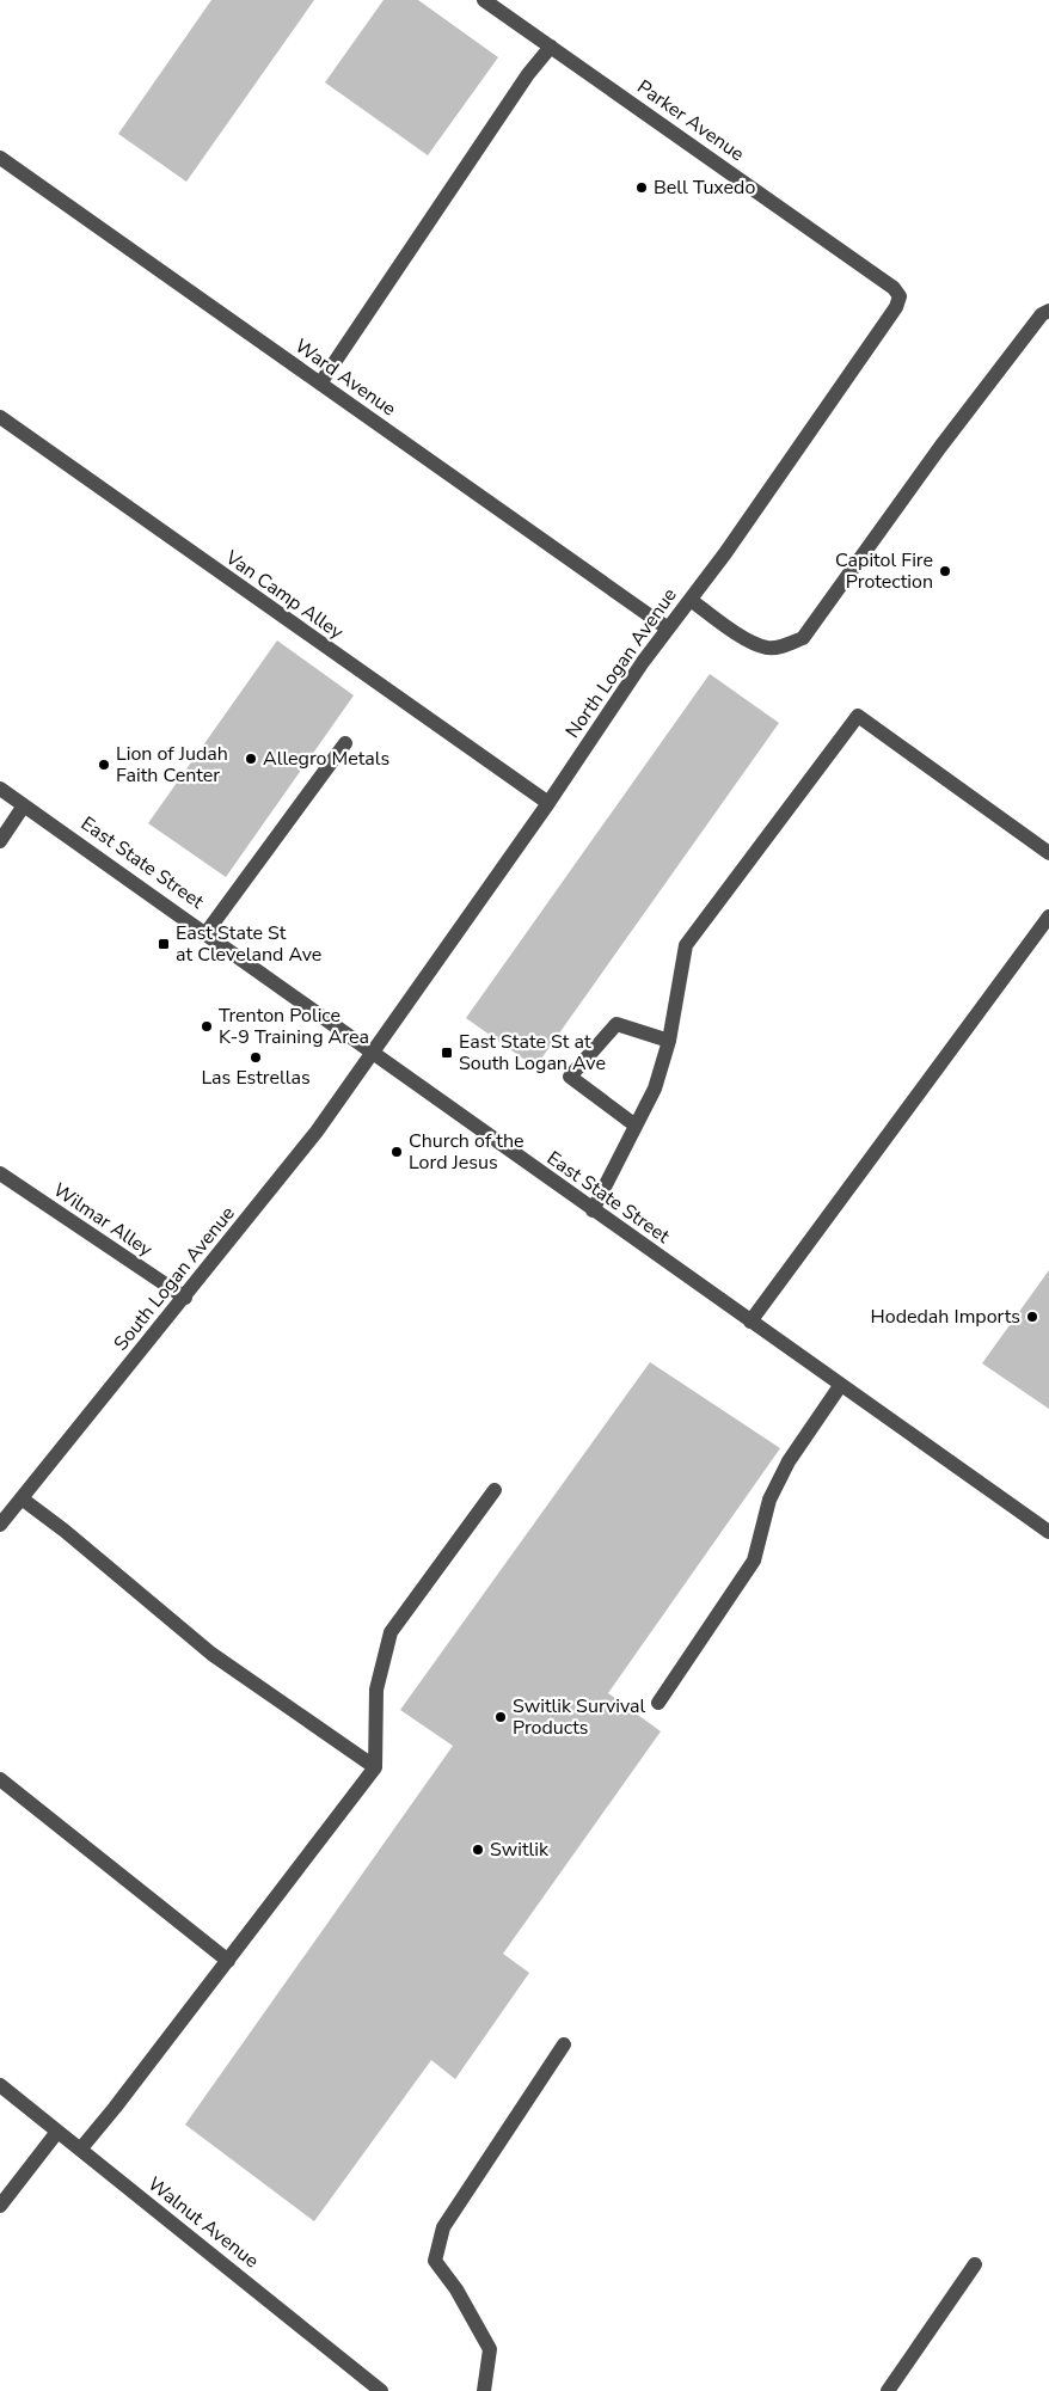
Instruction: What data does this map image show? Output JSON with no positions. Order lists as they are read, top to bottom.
{
  "streets": {
    "street": [
      "Parker Avenue",
      "Ward Avenue",
      "Van Camp Alley",
      "North Logan Avenue",
      "East State Street",
      "Wilmar Alley",
      "South Logan Avenue",
      "Walnut Avenue"
    ]
  },
  "crossings": [
    ["Parker Avenue", "North Logan Avenue"],
    ["Ward Avenue", "North Logan Avenue"],
    ["Van Camp Alley", "North Logan Avenue"],
    ["North Logan Avenue", "East State Street"],
    ["North Logan Avenue", "South Logan Avenue"],
    ["East State Street", "South Logan Avenue"],
    ["Wilmar Alley", "South Logan Avenue"]
  ],
  "places": {
    "other": [
      "Bell Tuxedo",
      "Capitol Fire Protection",
      "Allegro Metals",
      "Lion of Judah Faith Center",
      "Trenton Police K-9 Training Area",
      "Las Estrellas",
      "Church of the Lord Jesus",
      "Hodedah Imports",
      "Switlik Survival Products",
      "Switlik"
    ],
    "transit": ["East State St at Cleveland Ave", "East State St at South Logan Ave"]
  }
}
